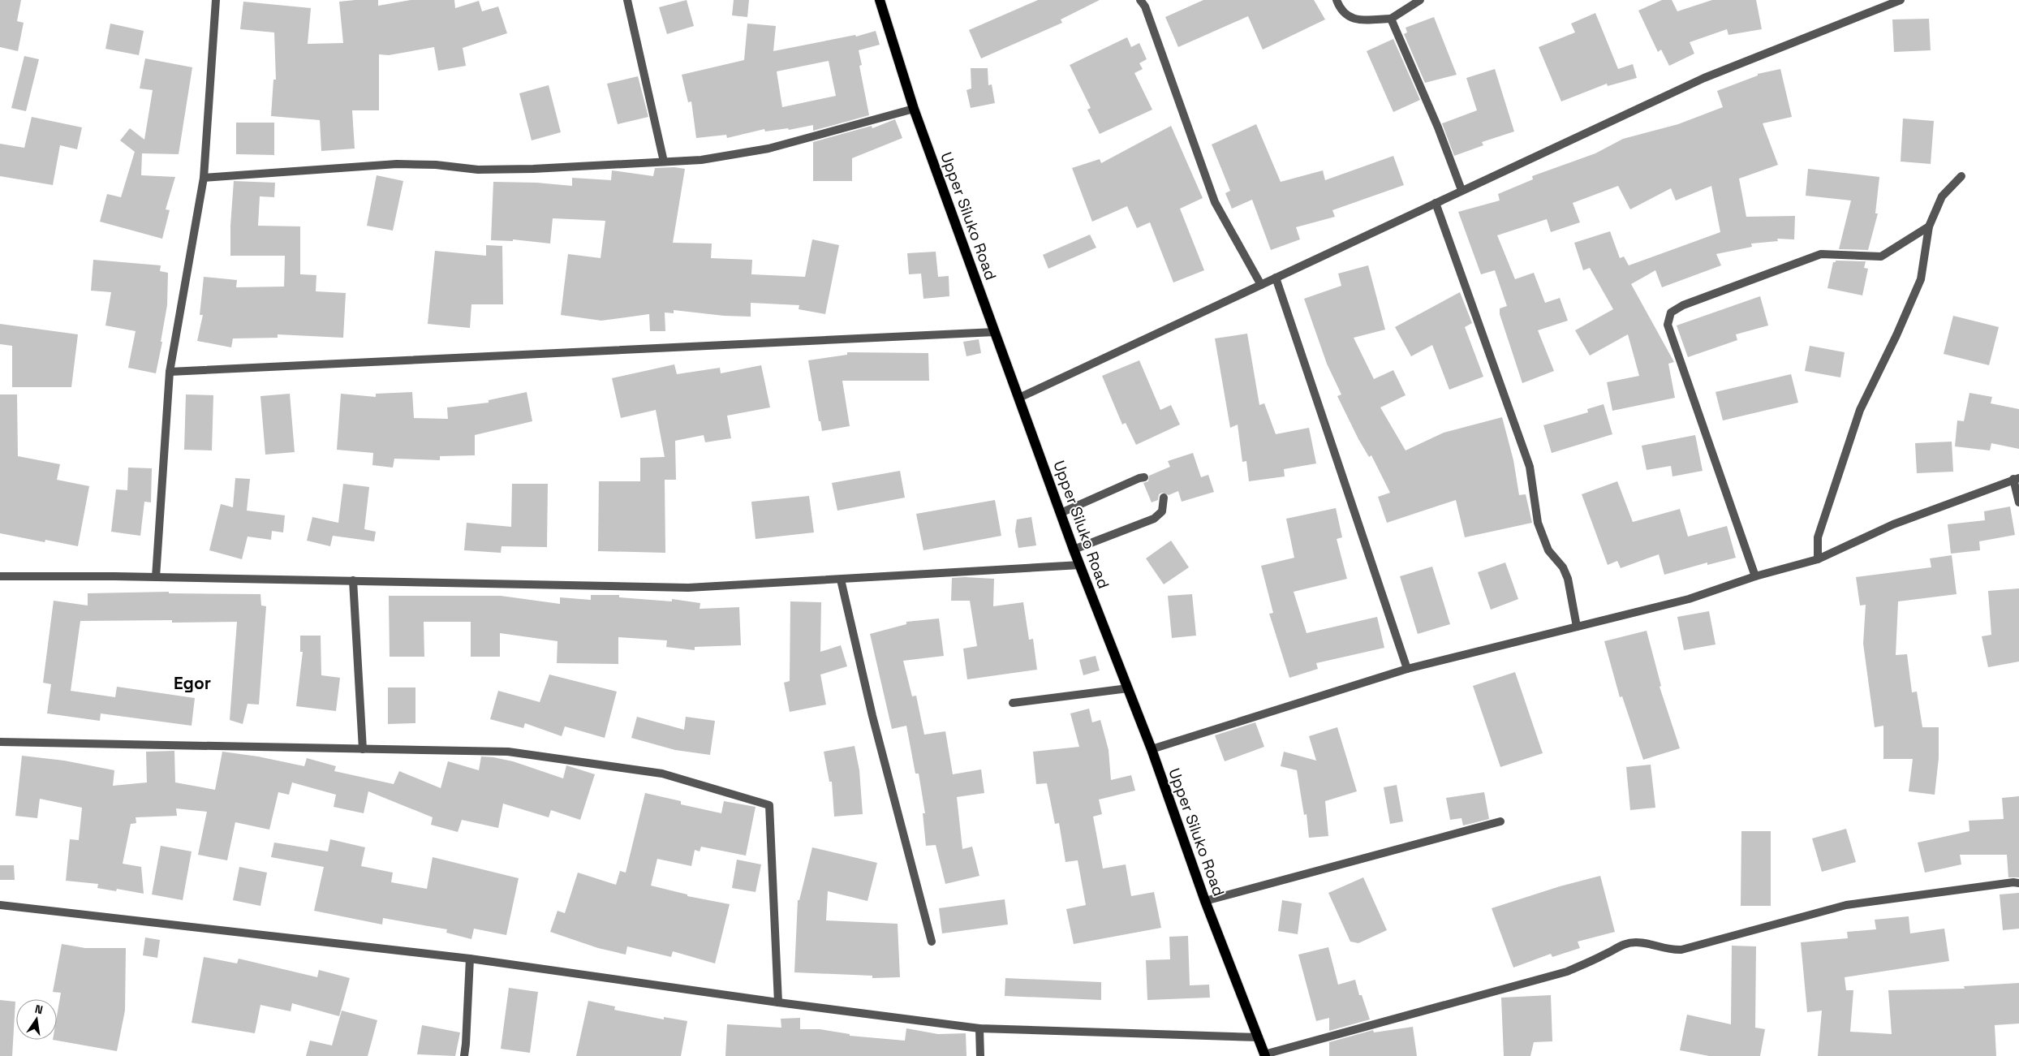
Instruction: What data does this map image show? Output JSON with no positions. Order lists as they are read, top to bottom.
{
  "streets": {
    "main road": ["Upper Siluko Road"]
  },
  "districts": ["Egor"],
  "north": "top"
}
